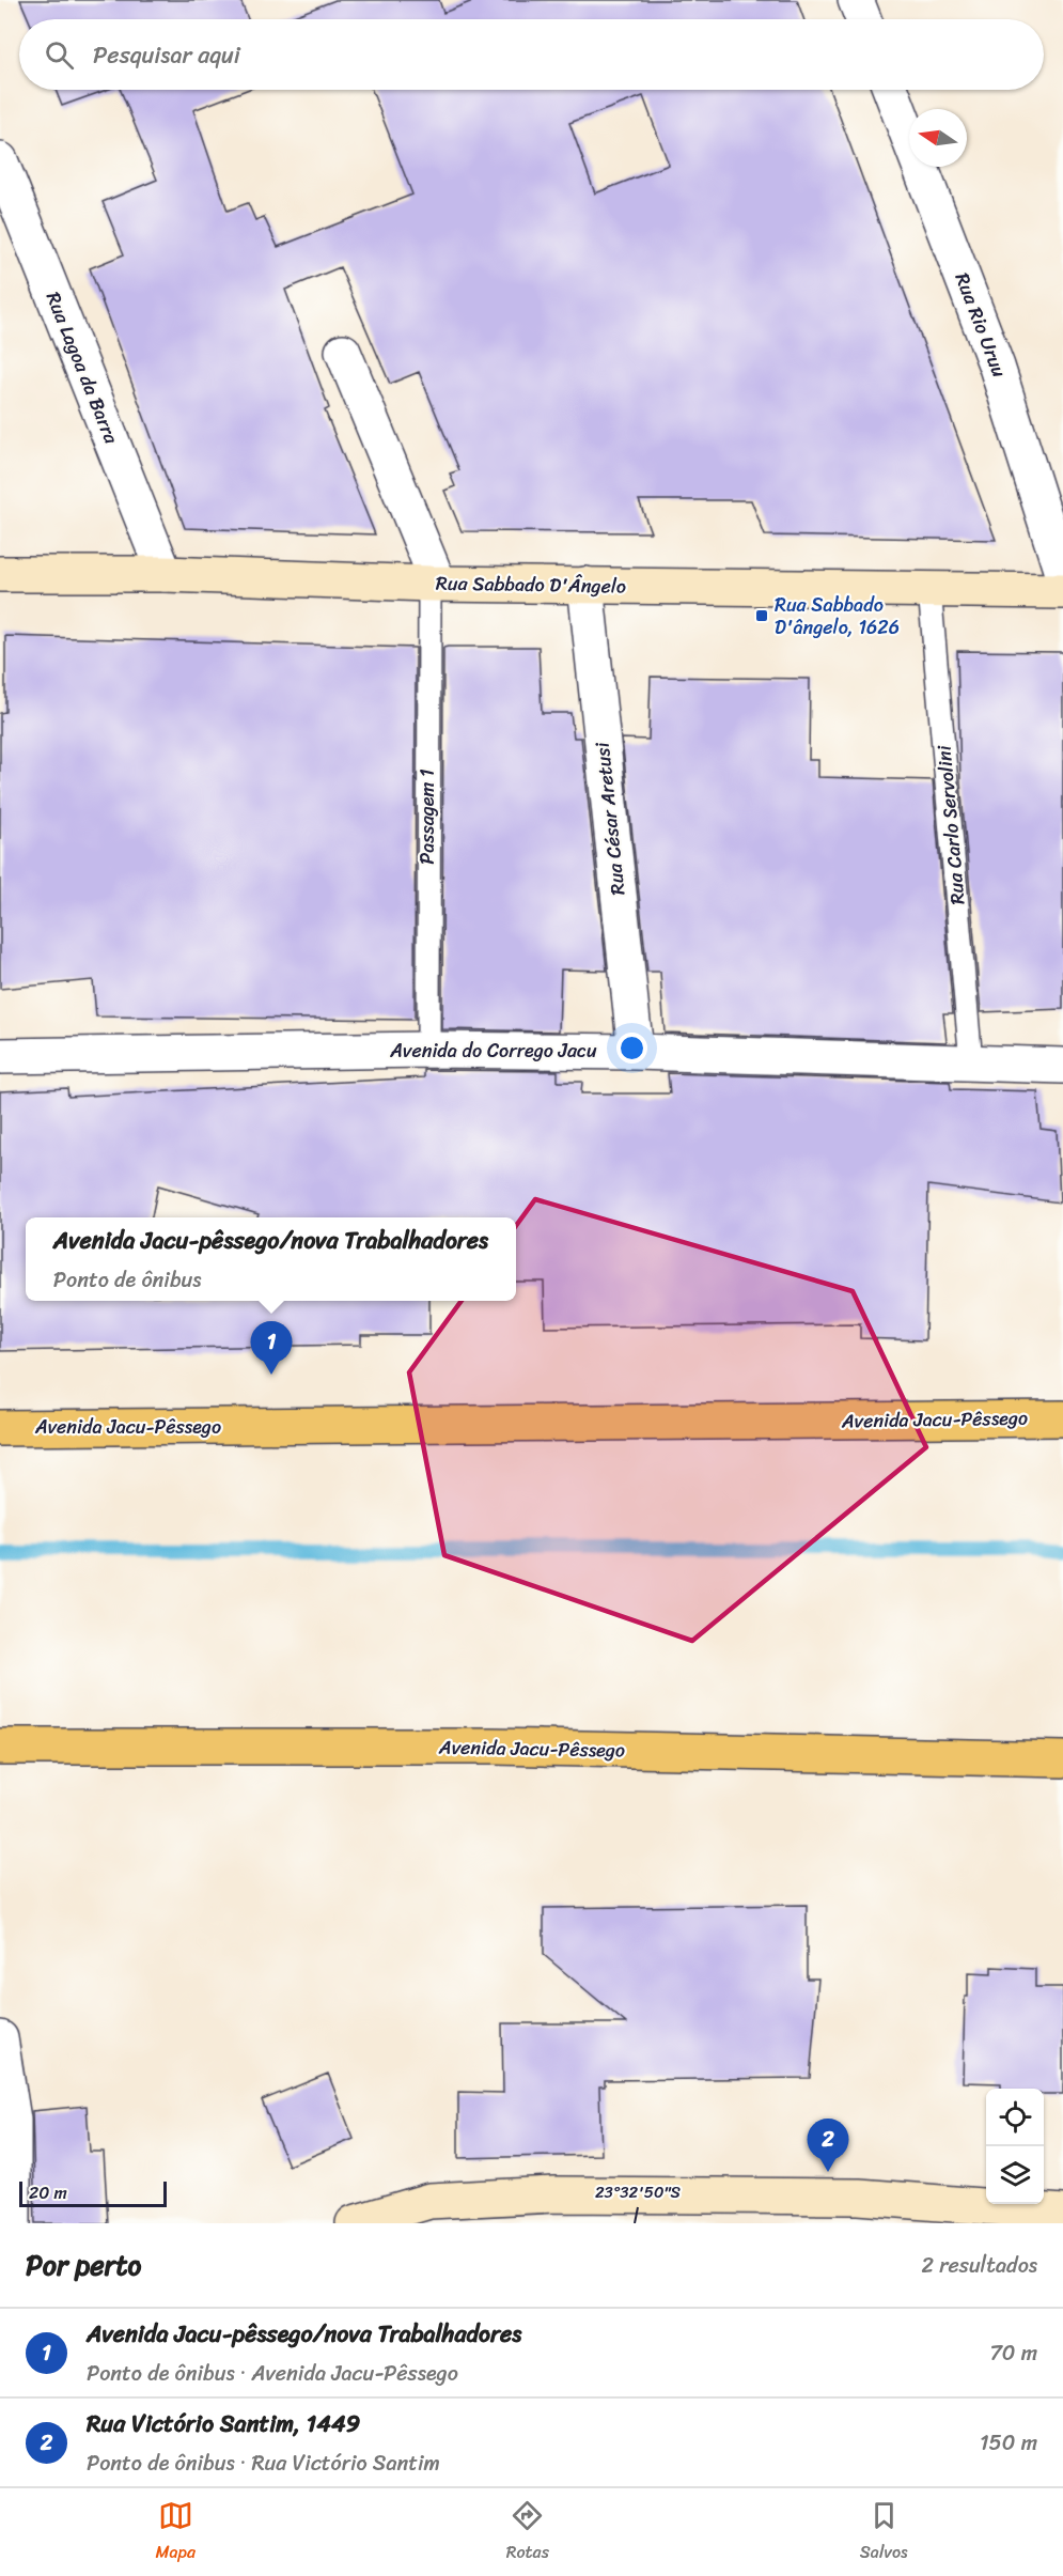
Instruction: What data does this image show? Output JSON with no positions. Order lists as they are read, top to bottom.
{
  "streets": {
    "highway": ["Avenida Jacu-Pêssego"],
    "street": [
      "Rua Rio Uruu",
      "Rua Lagoa da Barra",
      "Rua Sabbado D'Ângelo",
      "Rua César Aretusi",
      "Avenida do Corrego Jacu"
    ],
    "lane": ["Passagem 1", "Rua Carlo Servolini"]
  },
  "crossings": [
    ["Rua Lagoa da Barra", "Rua Sabbado D'Ângelo"],
    ["Rua Sabbado D'Ângelo", "Passagem 1"],
    ["Rua Sabbado D'Ângelo", "Rua César Aretusi"],
    ["Rua Sabbado D'Ângelo", "Rua Carlo Servolini"],
    ["Passagem 1", "Avenida do Corrego Jacu"],
    ["Rua César Aretusi", "Avenida do Corrego Jacu"],
    ["Rua Carlo Servolini", "Avenida do Corrego Jacu"]
  ],
  "places": {
    "transit": ["Rua Sabbado D'ângelo, 1626"]
  },
  "scale_bar": "20 m",
  "north": "left",
  "page": {
    "search": "Pesquisar aqui",
    "popup": ["Avenida Jacu-pêssego/nova Trabalhadores", "Ponto de ônibus"],
    "pins": ["1", "2"],
    "scale": "20 m",
    "heading": ["Por perto", "2 resultados"],
    "list": [
      {
        "mark": "1",
        "name": "Avenida Jacu-pêssego/nova Trabalhadores",
        "note": "Ponto de ônibus · Avenida Jacu-Pêssego",
        "value": "70 m"
      },
      {
        "mark": "2",
        "name": "Rua Victório Santim, 1449",
        "note": "Ponto de ônibus · Rua Victório Santim",
        "value": "150 m"
      }
    ],
    "nav": ["Mapa", "Rotas", "Salvos"]
  },
  "coordinates": ["23°32'50\"S"]
}
